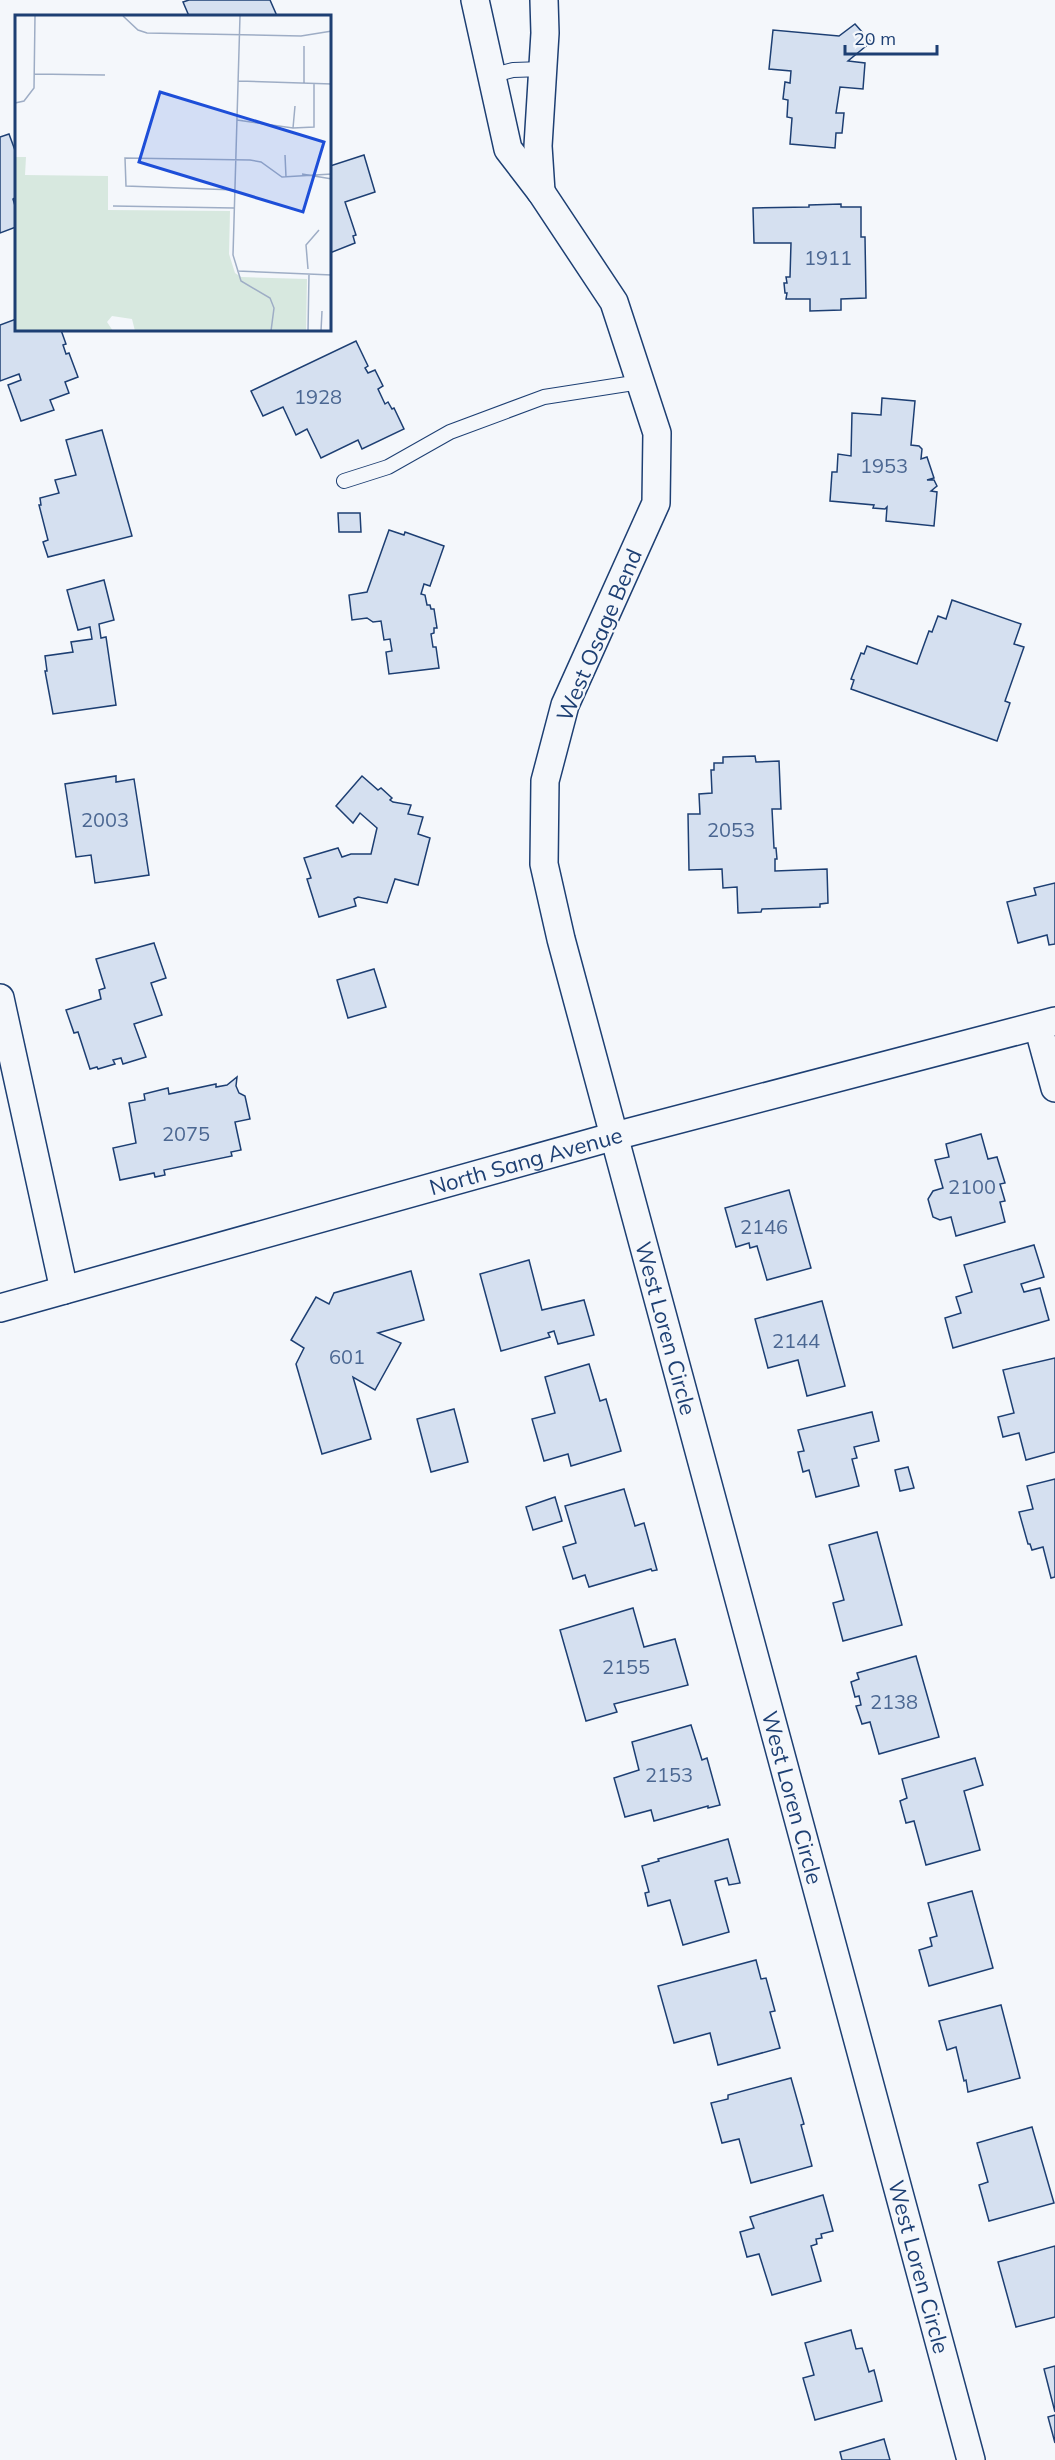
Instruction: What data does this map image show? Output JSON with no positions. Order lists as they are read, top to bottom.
{
  "streets": {
    "street": ["West Osage Bend", "North Sang Avenue", "West Loren Circle"]
  },
  "crossings": [
    ["West Osage Bend", "North Sang Avenue"],
    ["West Osage Bend", "West Loren Circle"],
    ["North Sang Avenue", "West Loren Circle"]
  ],
  "house_numbers": [
    "1911",
    "1928",
    "1953",
    "2003",
    "2053",
    "2075",
    "2100",
    "2146",
    "2144",
    "601",
    "2155",
    "2138",
    "2153"
  ],
  "scale_bar": "20 m"
}
